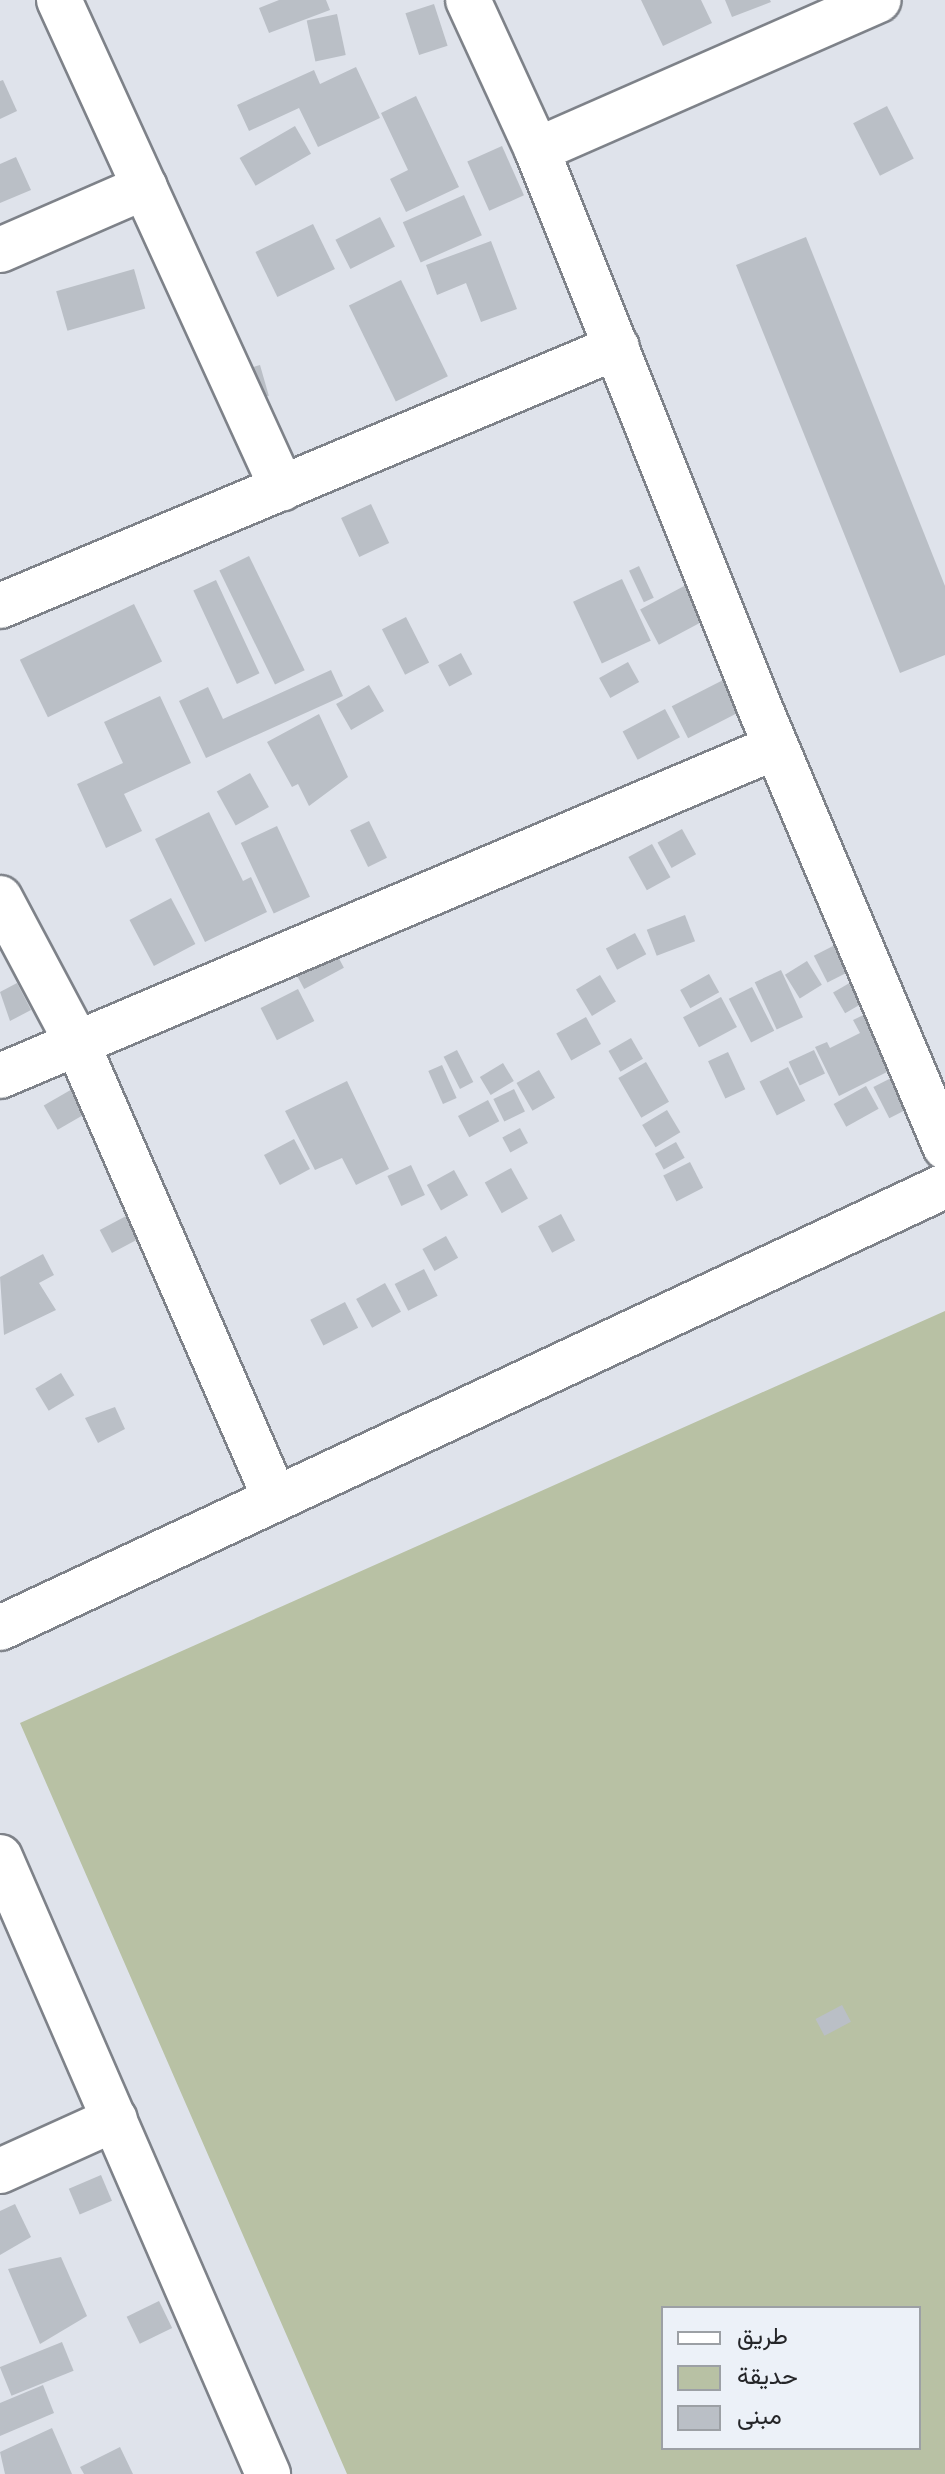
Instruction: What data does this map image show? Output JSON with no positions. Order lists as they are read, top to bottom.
{
  "legend": ["طريق", "حديقة", "مبنى"]
}
